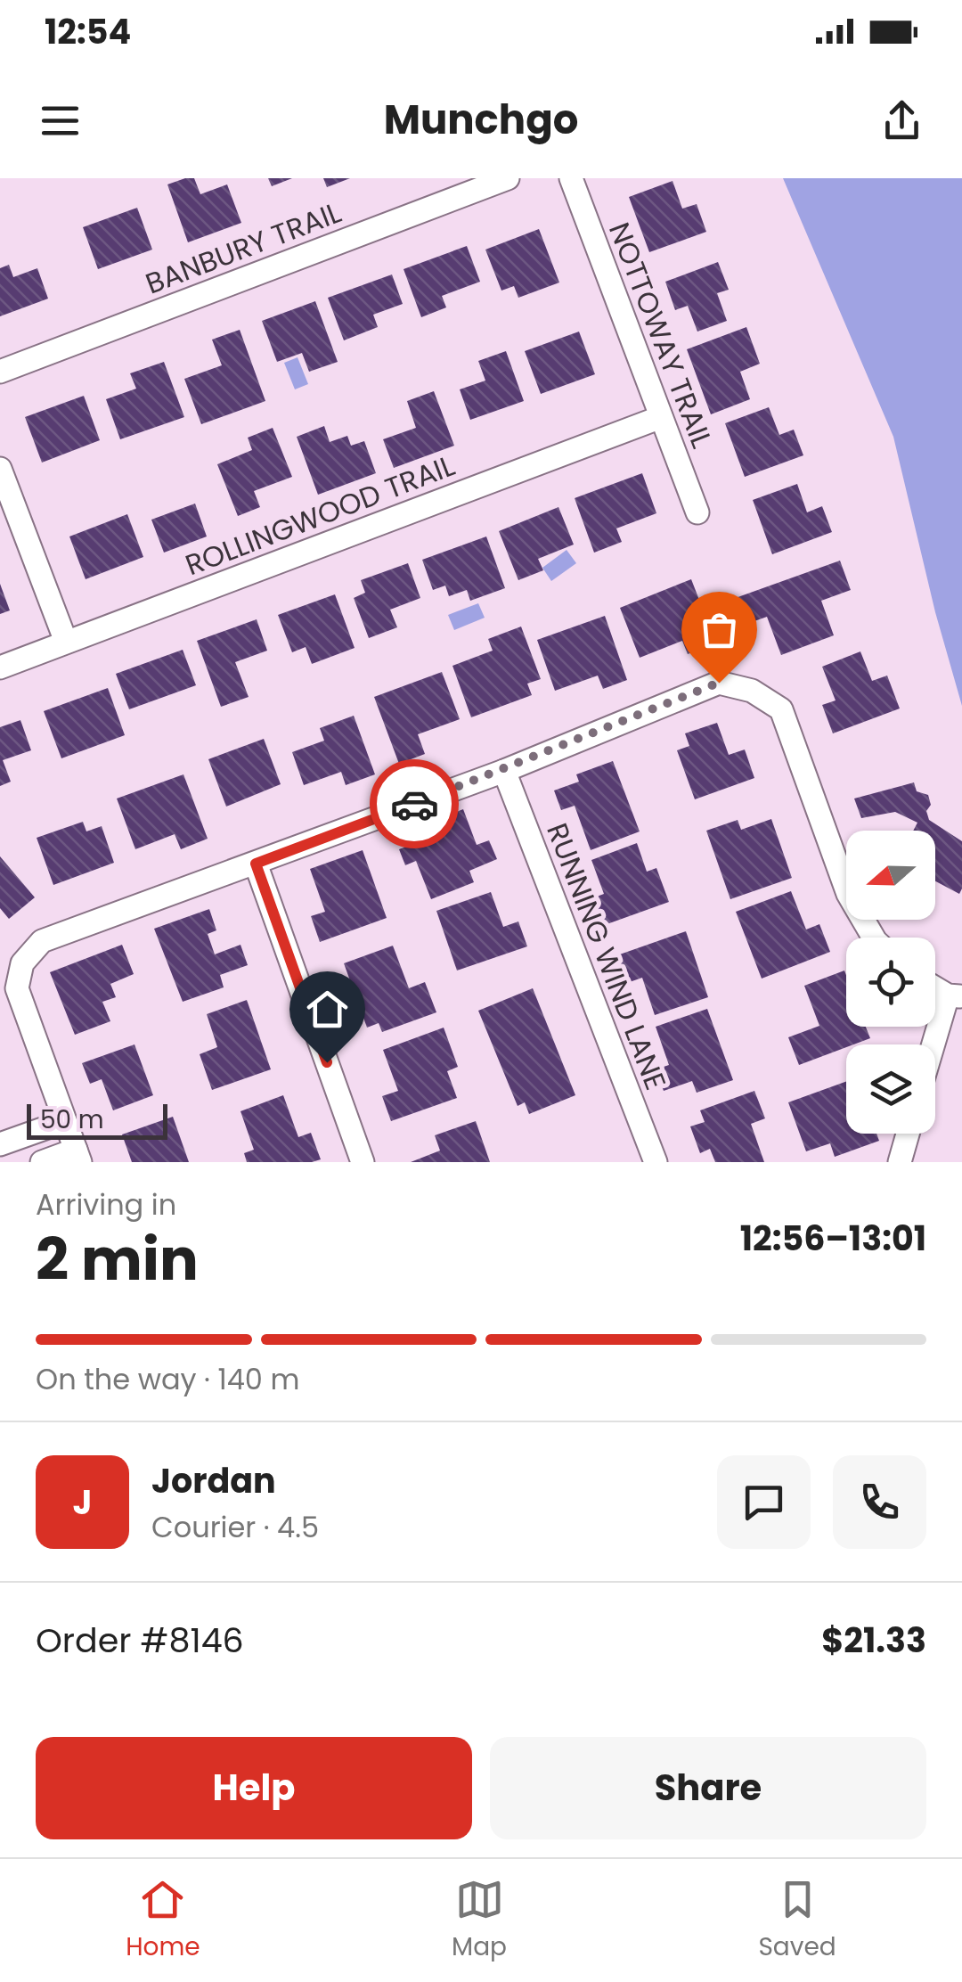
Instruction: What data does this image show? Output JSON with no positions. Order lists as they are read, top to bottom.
{
  "streets": {
    "street": [
      "BANBURY TRAIL",
      "NOTTOWAY TRAIL",
      "ROLLINGWOOD TRAIL",
      "RUNNING WIND LANE"
    ]
  },
  "crossings": [
    ["NOTTOWAY TRAIL", "ROLLINGWOOD TRAIL"]
  ],
  "scale_bar": "50 m",
  "north": "left",
  "page": {
    "status": "12:54",
    "header": "Munchgo",
    "scale": "50 m",
    "heading": ["2 min", "Arriving in", "12:56–13:01"],
    "panel": [
      "Jordan",
      "Courier · 4.5",
      "Order #8146",
      "$21.33"
    ],
    "bar": "On the way · 140 m",
    "round": "J",
    "buttons": ["Help", "Share"],
    "tabs": ["Home", "Map", "Saved"]
  }
}
